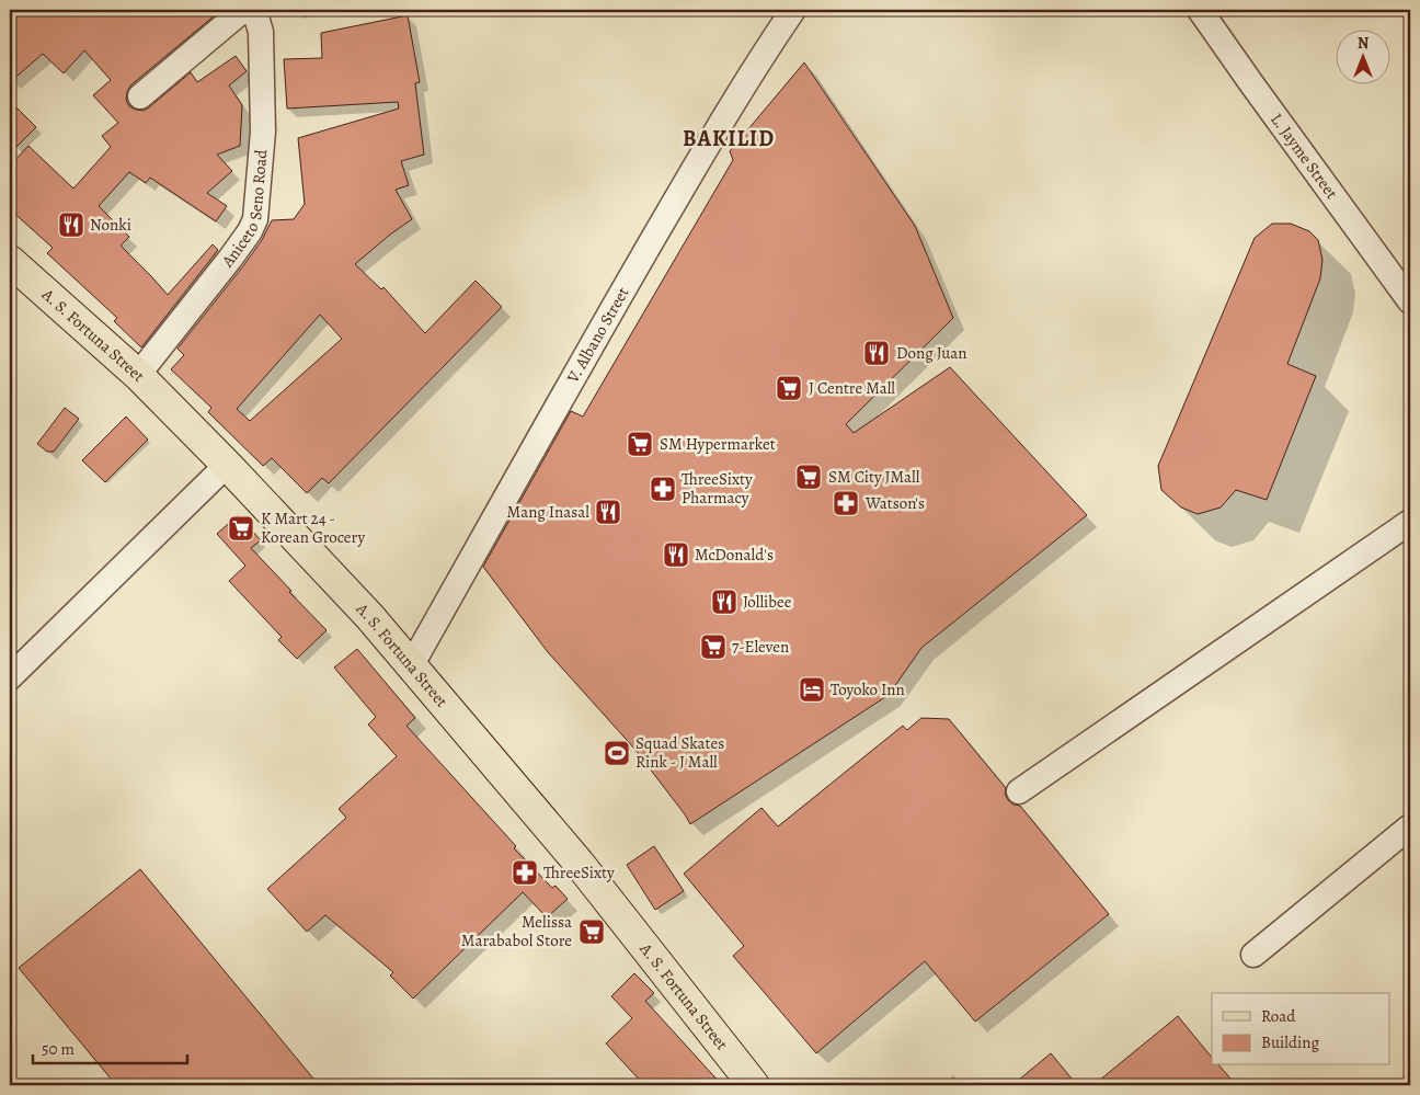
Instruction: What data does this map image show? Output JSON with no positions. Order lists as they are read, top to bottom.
{
  "streets": {
    "main road": ["A. S. Fortuna Street"],
    "street": ["L. Jayme Street", "Aniceto Seno Road", "V. Albano Street"]
  },
  "crossings": [
    ["Aniceto Seno Road", "A. S. Fortuna Street"],
    ["V. Albano Street", "A. S. Fortuna Street"]
  ],
  "districts": ["BAKILID"],
  "places": {
    "restaurant": [
      "Nonki",
      "Dong Juan",
      "Mang Inasal",
      "McDonald's",
      "Jollibee"
    ],
    "supermarket": [
      "J Centre Mall",
      "SM Hypermarket",
      "SM City JMall",
      "K Mart 24 - Korean Grocery",
      "7-Eleven",
      "Melissa Marababol Store"
    ],
    "pharmacy": ["ThreeSixty Pharmacy", "Watson's", "ThreeSixty"],
    "hotel": ["Toyoko Inn"],
    "sports": ["Squad Skates Rink - J Mall"]
  },
  "legend": ["Road", "Building"],
  "scale_bar": "50 m",
  "north": "top"
}
